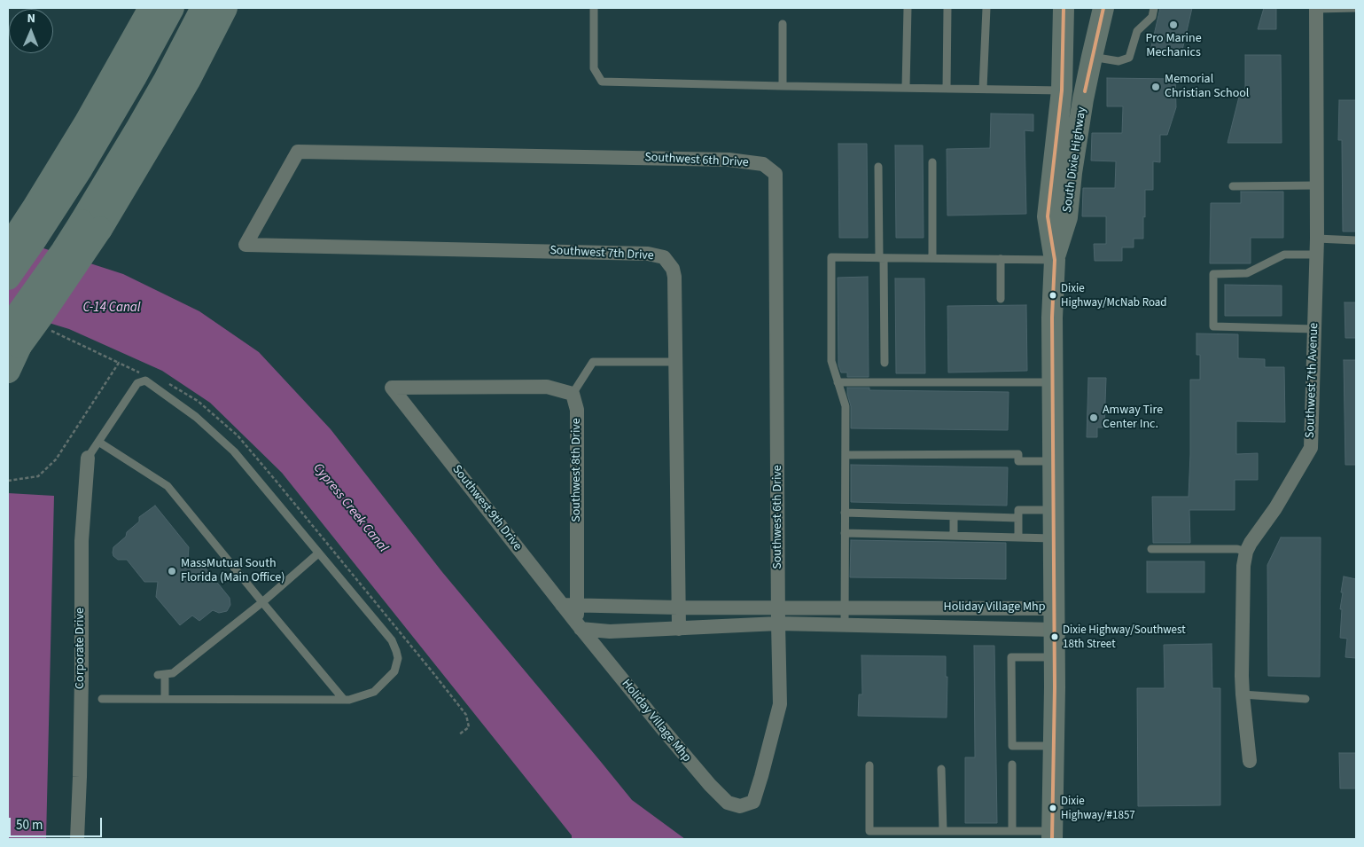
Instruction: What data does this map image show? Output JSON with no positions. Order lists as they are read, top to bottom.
{
  "streets": {
    "main road": ["South Dixie Highway"],
    "street": [
      "Southwest 6th Drive",
      "Southwest 7th Drive",
      "Southwest 7th Avenue",
      "Southwest 8th Drive",
      "Southwest 9th Drive",
      "Holiday Village Mhp",
      "Corporate Drive"
    ]
  },
  "crossings": [
    ["South Dixie Highway", "Holiday Village Mhp"],
    ["Southwest 6th Drive", "Southwest 7th Drive"],
    ["Southwest 6th Drive", "Holiday Village Mhp"],
    ["Southwest 7th Drive", "Holiday Village Mhp"],
    ["Southwest 8th Drive", "Southwest 9th Drive"],
    ["Southwest 8th Drive", "Holiday Village Mhp"],
    ["Southwest 9th Drive", "Holiday Village Mhp"]
  ],
  "water": ["C-14 Canal", "Cypress Creek Canal"],
  "places": [
    "Pro Marine Mechanics",
    "Memorial Christian School",
    "Dixie Highway/McNab Road",
    "Amway Tire Center Inc.",
    "MassMutual South Florida (Main Office)",
    "Dixie Highway/Southwest 18th Street",
    "Dixie Highway/#1857"
  ],
  "lines": ["transit line 50"],
  "scale_bar": "50 m",
  "north": "top"
}
